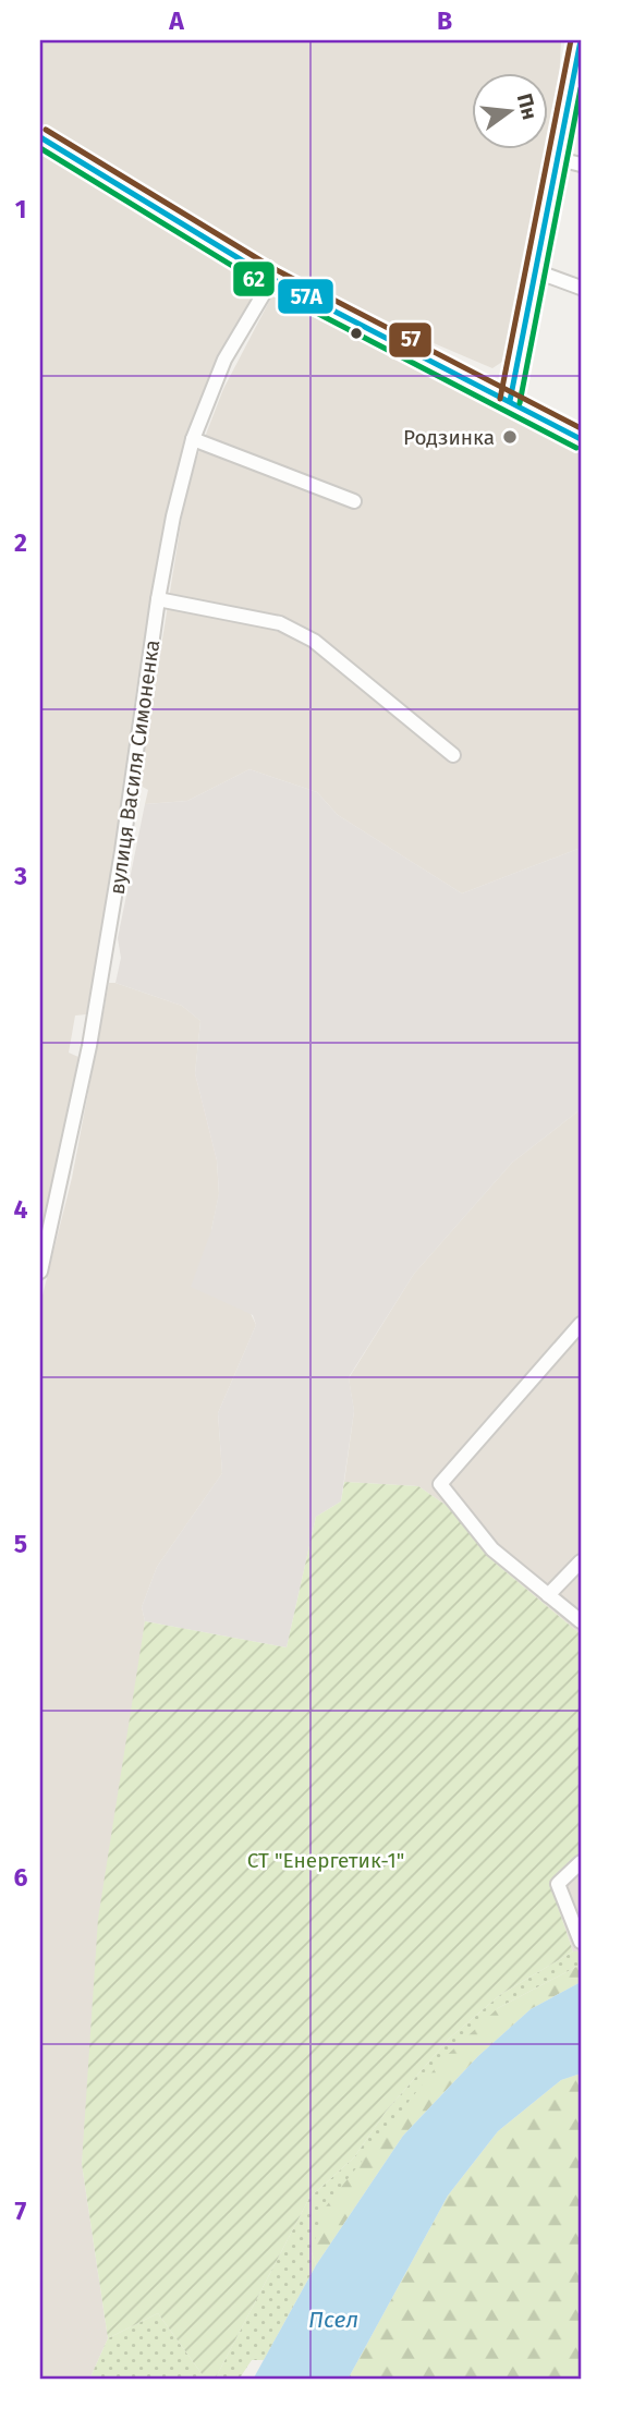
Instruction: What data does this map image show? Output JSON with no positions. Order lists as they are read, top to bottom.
{
  "streets": {
    "street": ["вулиця Василя Симоненка"]
  },
  "water": ["Псел"],
  "parks": ["СТ \"Енергетик-1\""],
  "places": ["Родзинка"],
  "lines": ["transit line 57А", "transit line 57", "transit line 62"],
  "north": "right",
  "grid": {
    "columns": ["A", "B"],
    "rows": [
      "1",
      "2",
      "3",
      "4",
      "5",
      "6",
      "7"
    ]
  }
}
